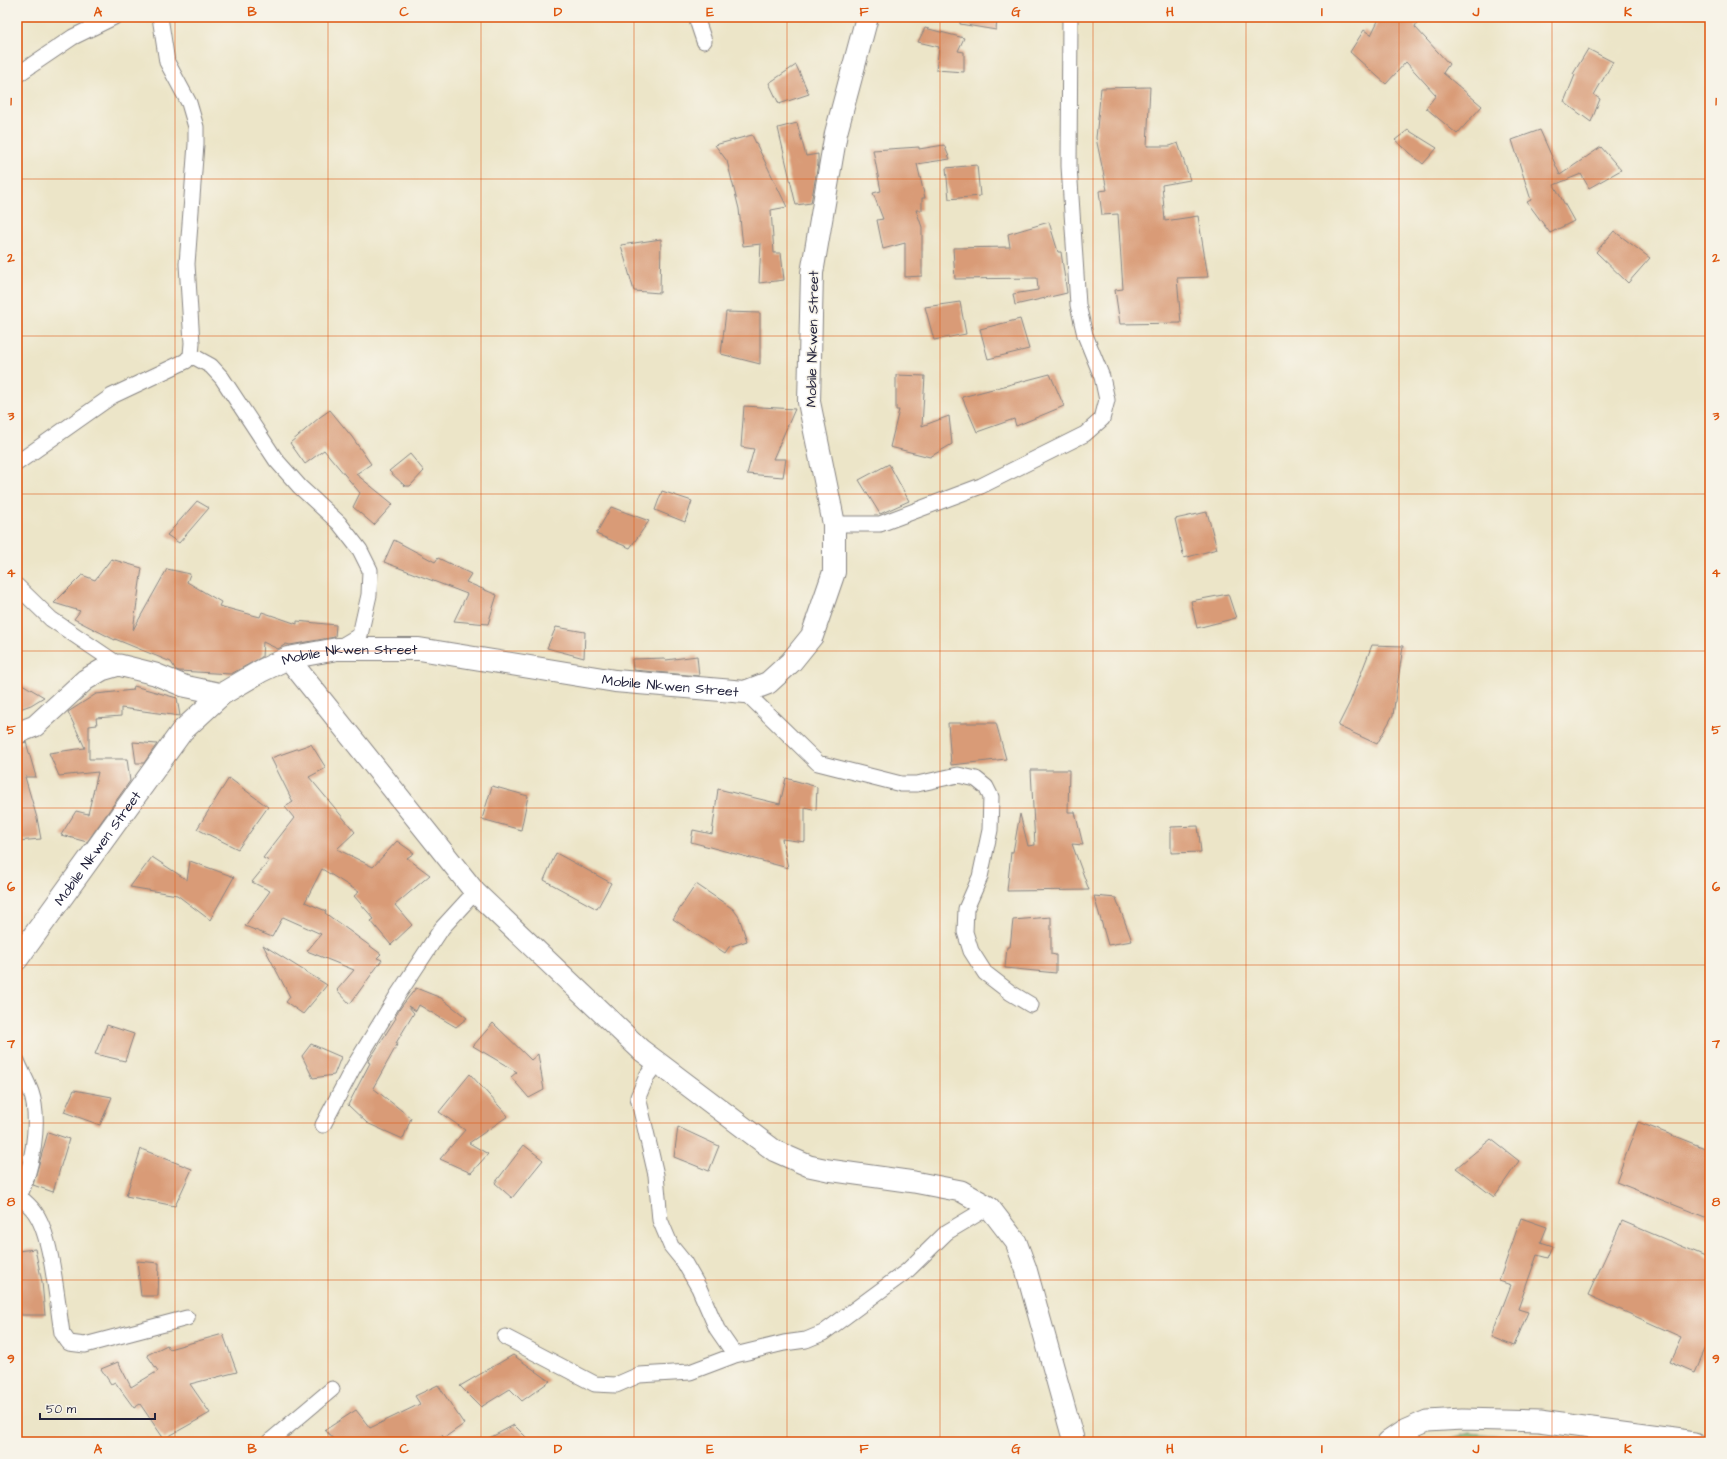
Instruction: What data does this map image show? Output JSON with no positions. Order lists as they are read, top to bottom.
{
  "streets": {
    "highway": ["Mobile Nkwen Street"]
  },
  "scale_bar": "50 m",
  "grid": {
    "columns": [
      "A",
      "B",
      "C",
      "D",
      "E",
      "F",
      "G",
      "H",
      "I",
      "J",
      "K"
    ],
    "rows": [
      "1",
      "2",
      "3",
      "4",
      "5",
      "6",
      "7",
      "8",
      "9"
    ]
  }
}
